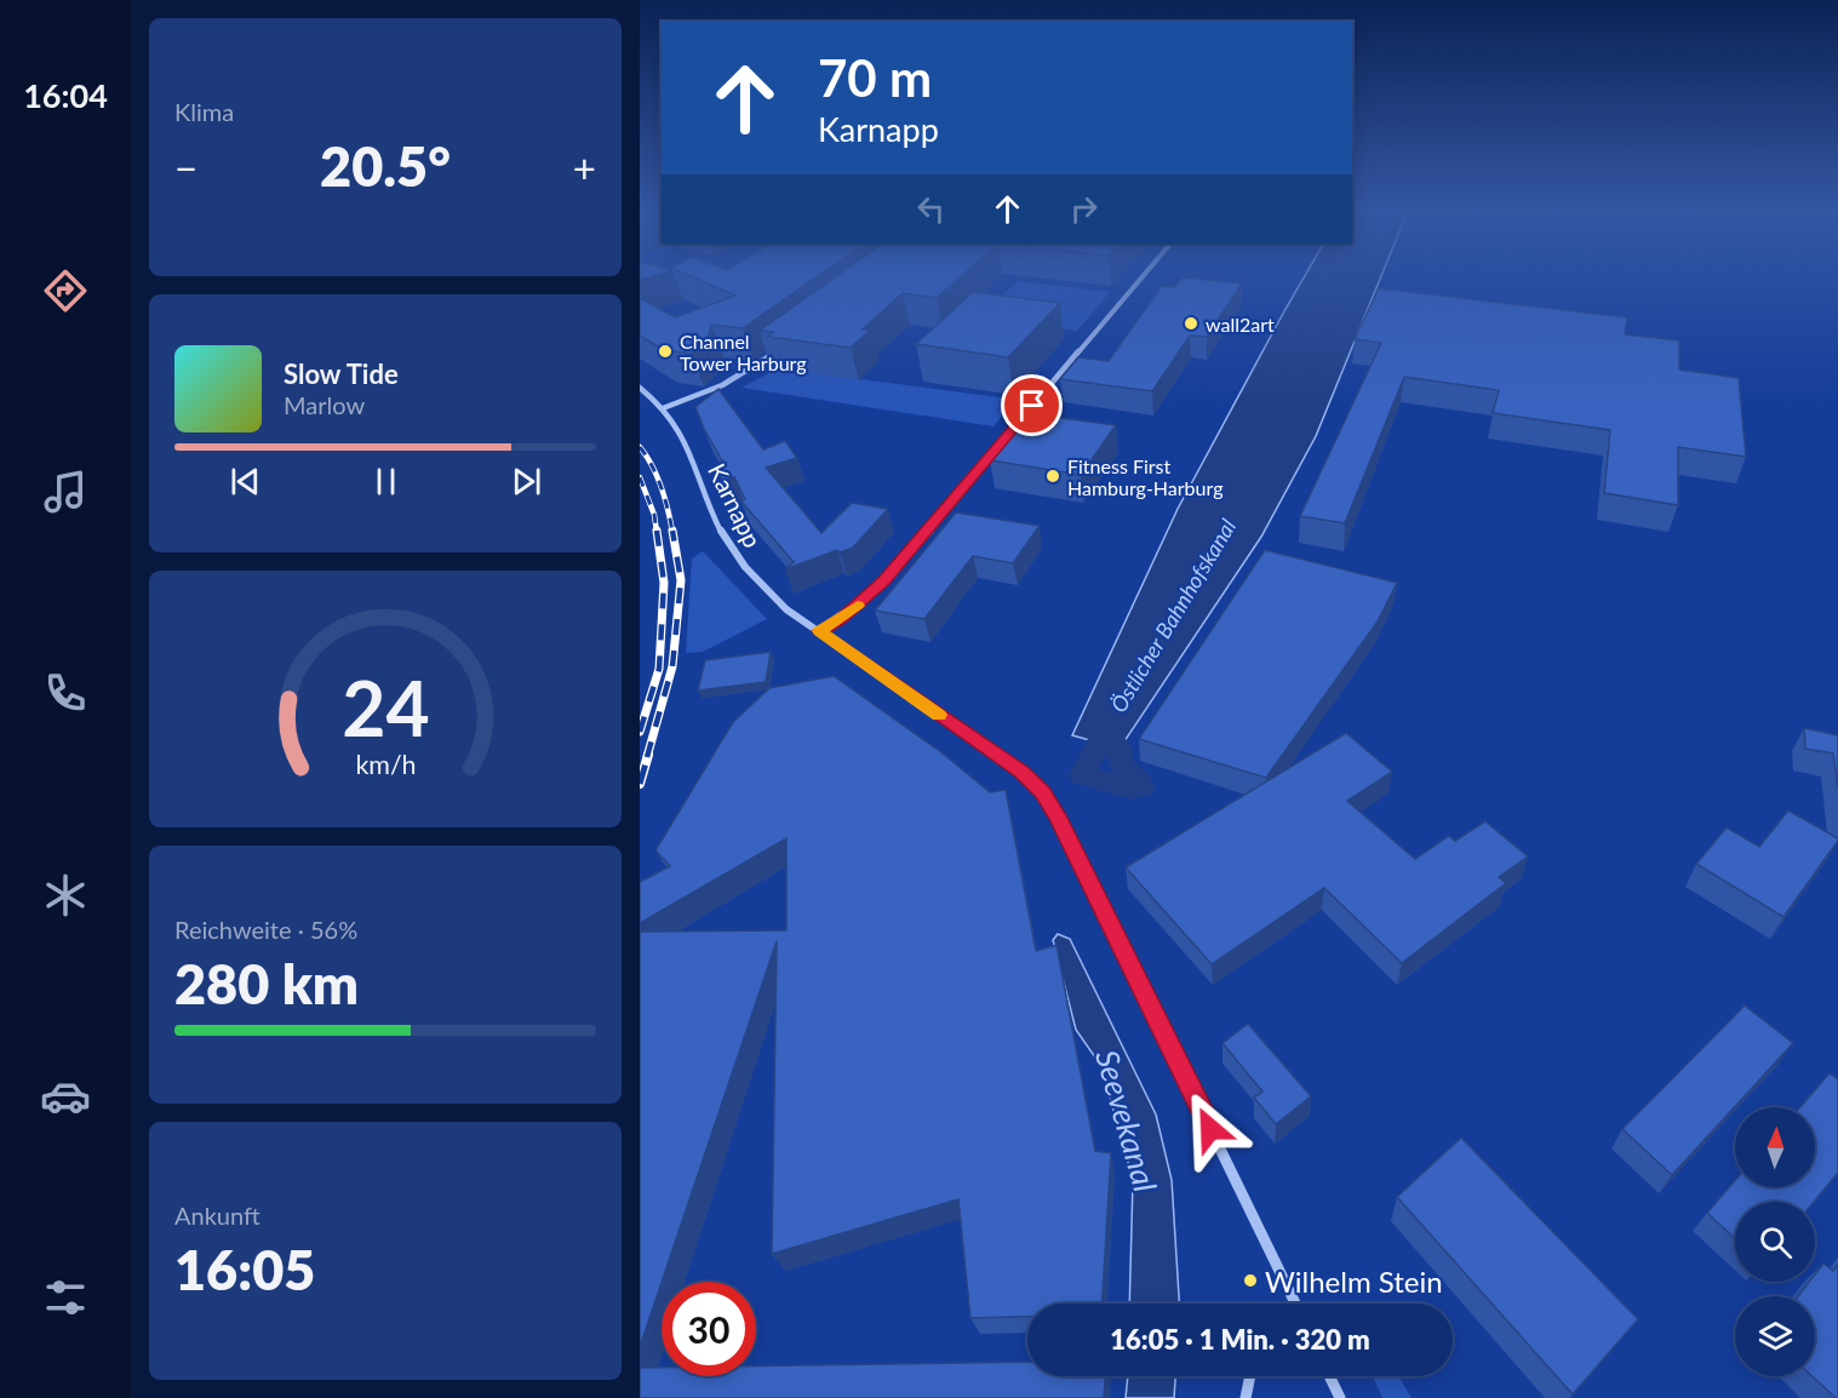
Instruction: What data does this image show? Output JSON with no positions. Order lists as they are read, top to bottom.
{
  "streets": {
    "street": ["Karnapp"]
  },
  "water": ["Östlicher Bahnhofskanal", "Seevekanal"],
  "places": [
    "wall2art",
    "Channel Tower Harburg",
    "Fitness First Hamburg-Harburg",
    "Wilhelm Stein"
  ],
  "north": "top",
  "page": {
    "tabs": "16:04",
    "tile": [
      "Klima",
      ["Reichweite · 56%", "280 km"],
      ["Ankunft", "16:05"]
    ],
    "turn": ["70 m", "Karnapp"],
    "heat": ["−", "20.5°", "+"],
    "song": ["Slow Tide", "Marlow"],
    "limit": "30",
    "trip": "16:05 · 1 Min. · 320 m",
    "gauge": ["24", "km/h"]
  }
}
